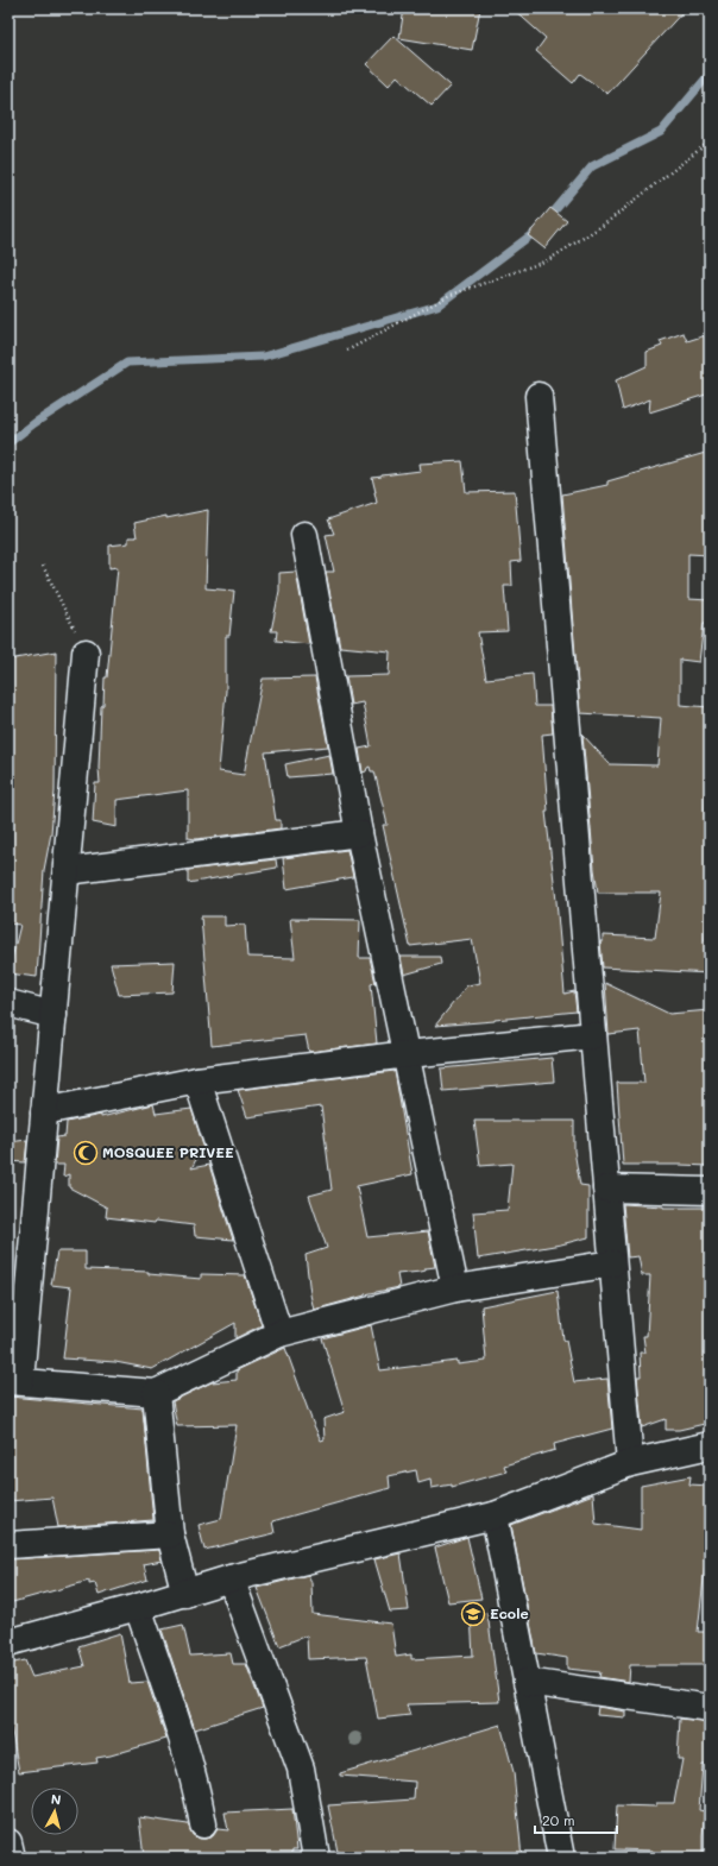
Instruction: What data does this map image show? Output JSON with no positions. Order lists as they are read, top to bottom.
{
  "places": {
    "mosque": ["MOSQUEE PRIVEE"],
    "school or university": ["Ecole"]
  },
  "scale_bar": "20 m",
  "north": "top"
}
